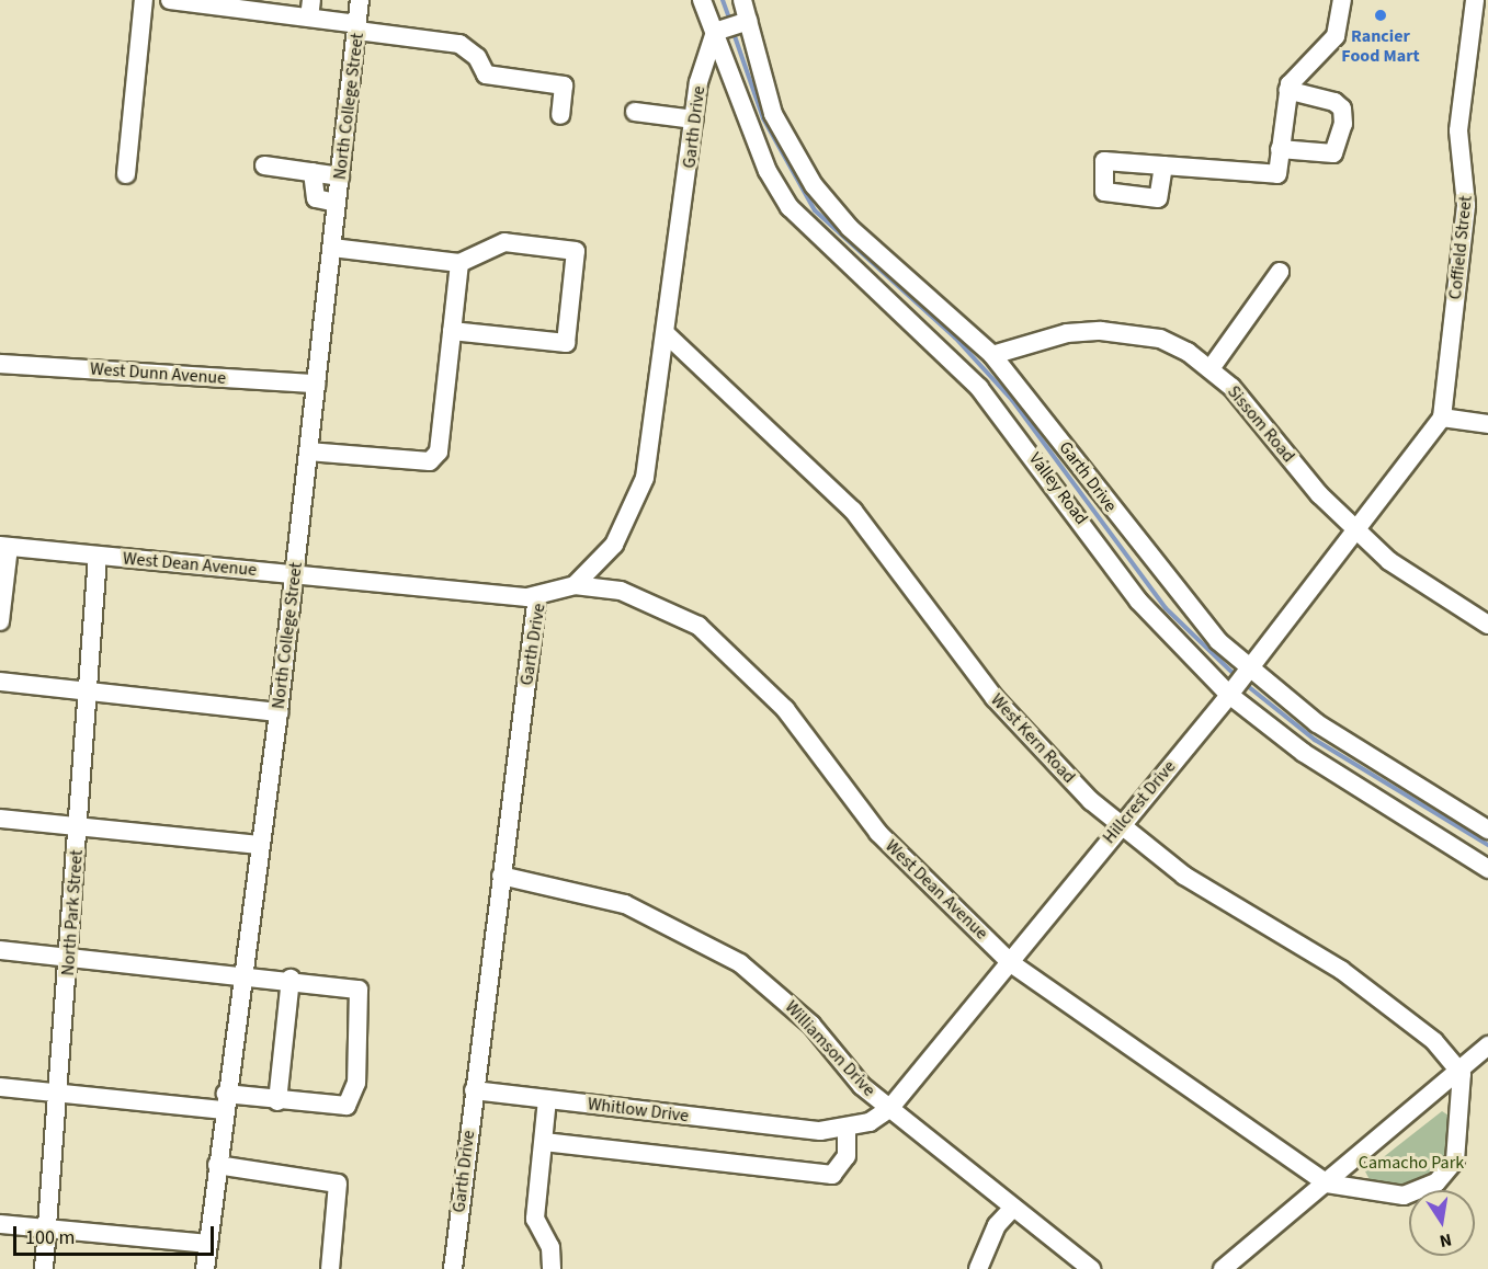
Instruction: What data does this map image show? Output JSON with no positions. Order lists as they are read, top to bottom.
{
  "streets": {
    "street": [
      "North College Street",
      "Garth Drive",
      "Coffield Street",
      "West Dunn Avenue",
      "Sissom Road",
      "Valley Road",
      "West Dean Avenue",
      "West Kern Road",
      "Hillcrest Drive",
      "North Park Street",
      "Williamson Drive",
      "Whitlow Drive"
    ]
  },
  "crossings": [
    ["North College Street", "West Dunn Avenue"],
    ["North College Street", "West Dean Avenue"],
    ["Garth Drive", "Sissom Road"],
    ["Garth Drive", "Valley Road"],
    ["Garth Drive", "West Dean Avenue"],
    ["Garth Drive", "West Kern Road"],
    ["Garth Drive", "Hillcrest Drive"],
    ["Garth Drive", "Williamson Drive"],
    ["Garth Drive", "Whitlow Drive"],
    ["Coffield Street", "Hillcrest Drive"],
    ["Sissom Road", "Hillcrest Drive"],
    ["Valley Road", "Hillcrest Drive"],
    ["West Dean Avenue", "Hillcrest Drive"],
    ["West Dean Avenue", "North Park Street"],
    ["West Kern Road", "Hillcrest Drive"],
    ["Hillcrest Drive", "Williamson Drive"],
    ["Hillcrest Drive", "Whitlow Drive"]
  ],
  "parks": ["Camacho Park"],
  "places": ["Rancier Food Mart"],
  "scale_bar": "100 m",
  "north": "bottom"
}
